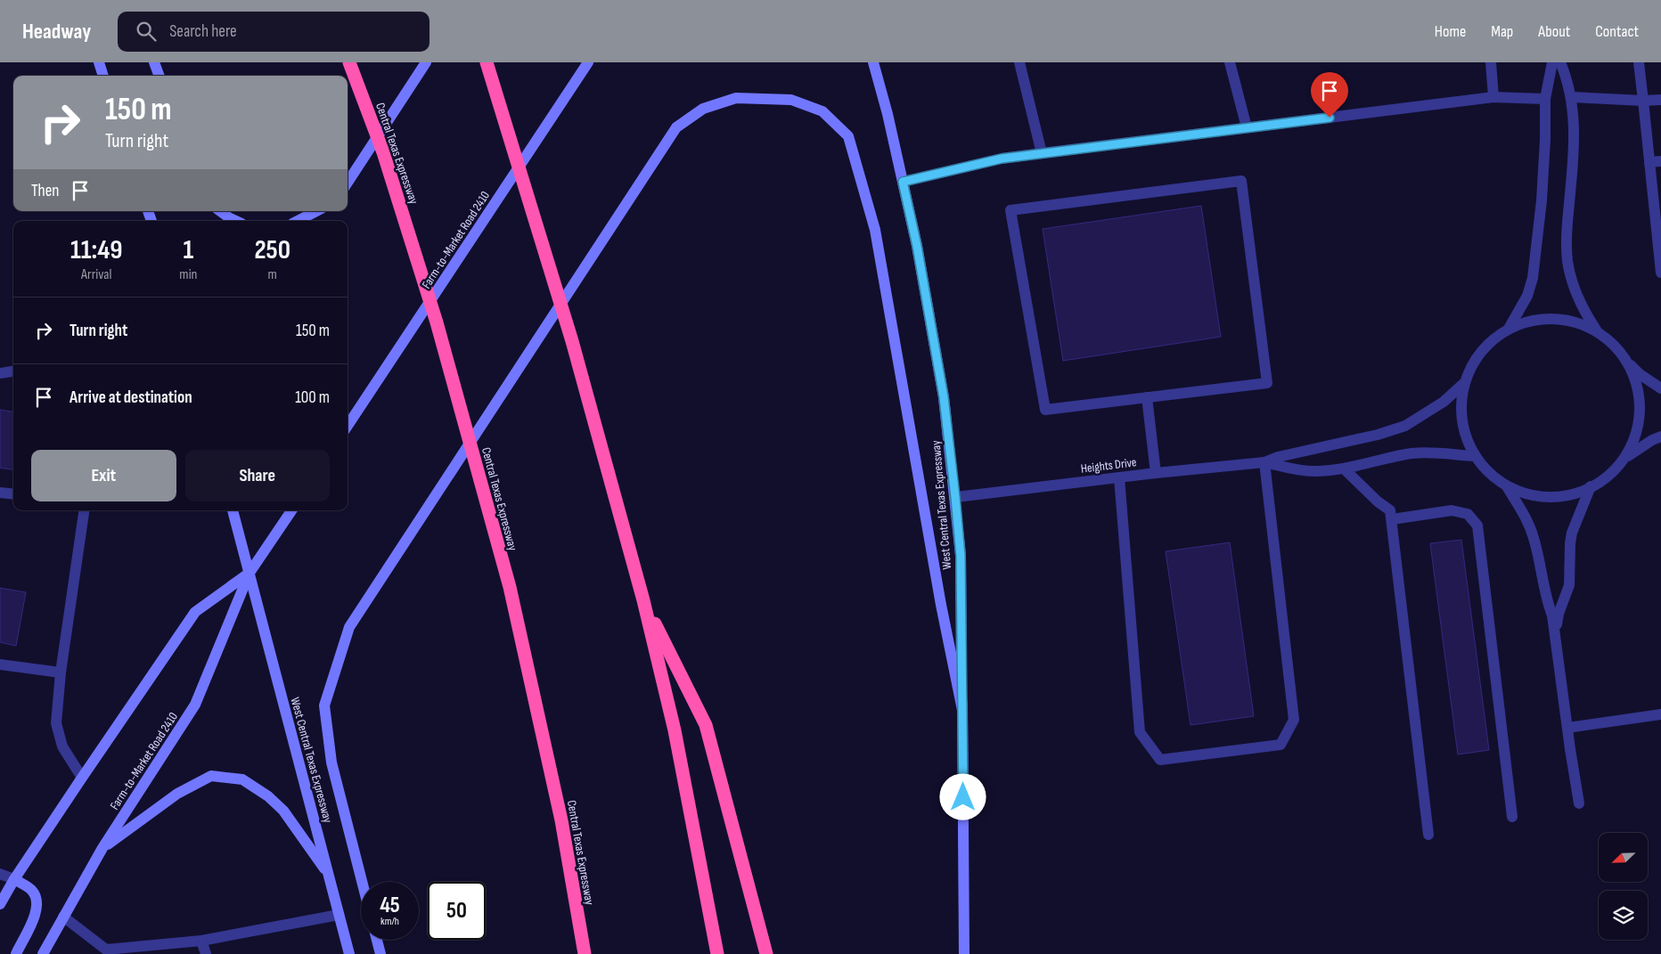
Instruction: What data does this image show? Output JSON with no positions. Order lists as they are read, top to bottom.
{
  "streets": {
    "highway": ["Central Texas Expressway"],
    "main road": ["Farm-to-Market Road 2410", "West Central Texas Expressway"],
    "street": ["Heights Drive"]
  },
  "crossings": [
    ["Farm-to-Market Road 2410", "West Central Texas Expressway"],
    ["Heights Drive", "West Central Texas Expressway"]
  ],
  "north": "bottom left",
  "page": {
    "header": "Headway",
    "search": "Search here",
    "nav": [
      "Home",
      "Map",
      "About",
      "Contact"
    ],
    "turn": ["150 m", "Turn right"],
    "then": "Then",
    "eta": [
      "11:49",
      "Arrival",
      "1",
      "min",
      "250",
      "m"
    ],
    "list": [
      {
        "name": "Turn right",
        "value": "150 m"
      },
      {
        "name": "Arrive at destination",
        "value": "100 m"
      }
    ],
    "buttons": ["Exit", "Share"],
    "speed": "45 km/h",
    "limit": "50"
  }
}
